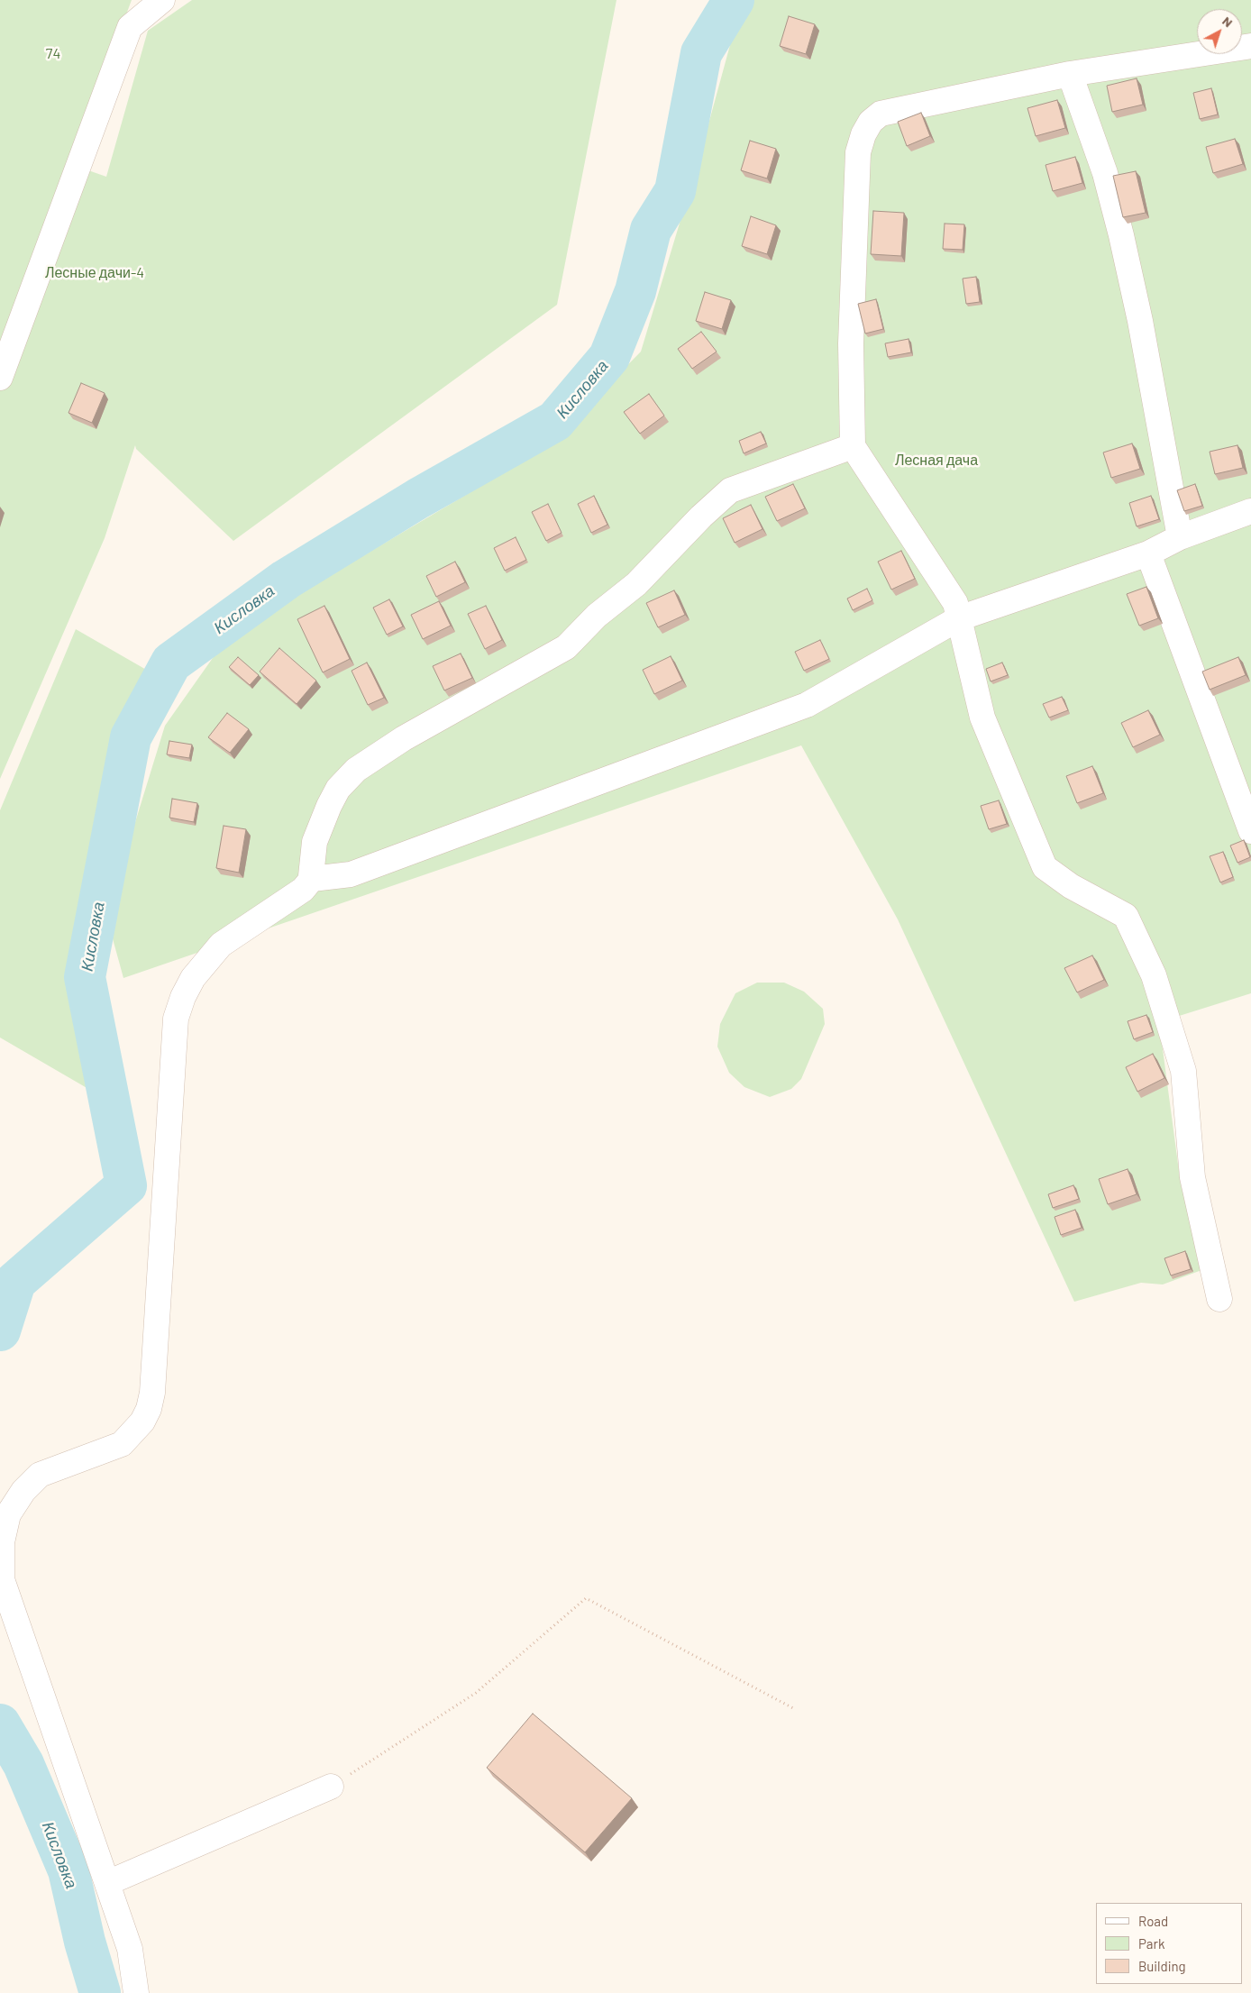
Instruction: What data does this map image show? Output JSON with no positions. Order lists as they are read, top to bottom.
{
  "water": ["Кисловка"],
  "parks": ["74", "Лесные дачи-4", "Лесная дача"],
  "legend": ["Road", "Park", "Building"],
  "north": "top right"
}
